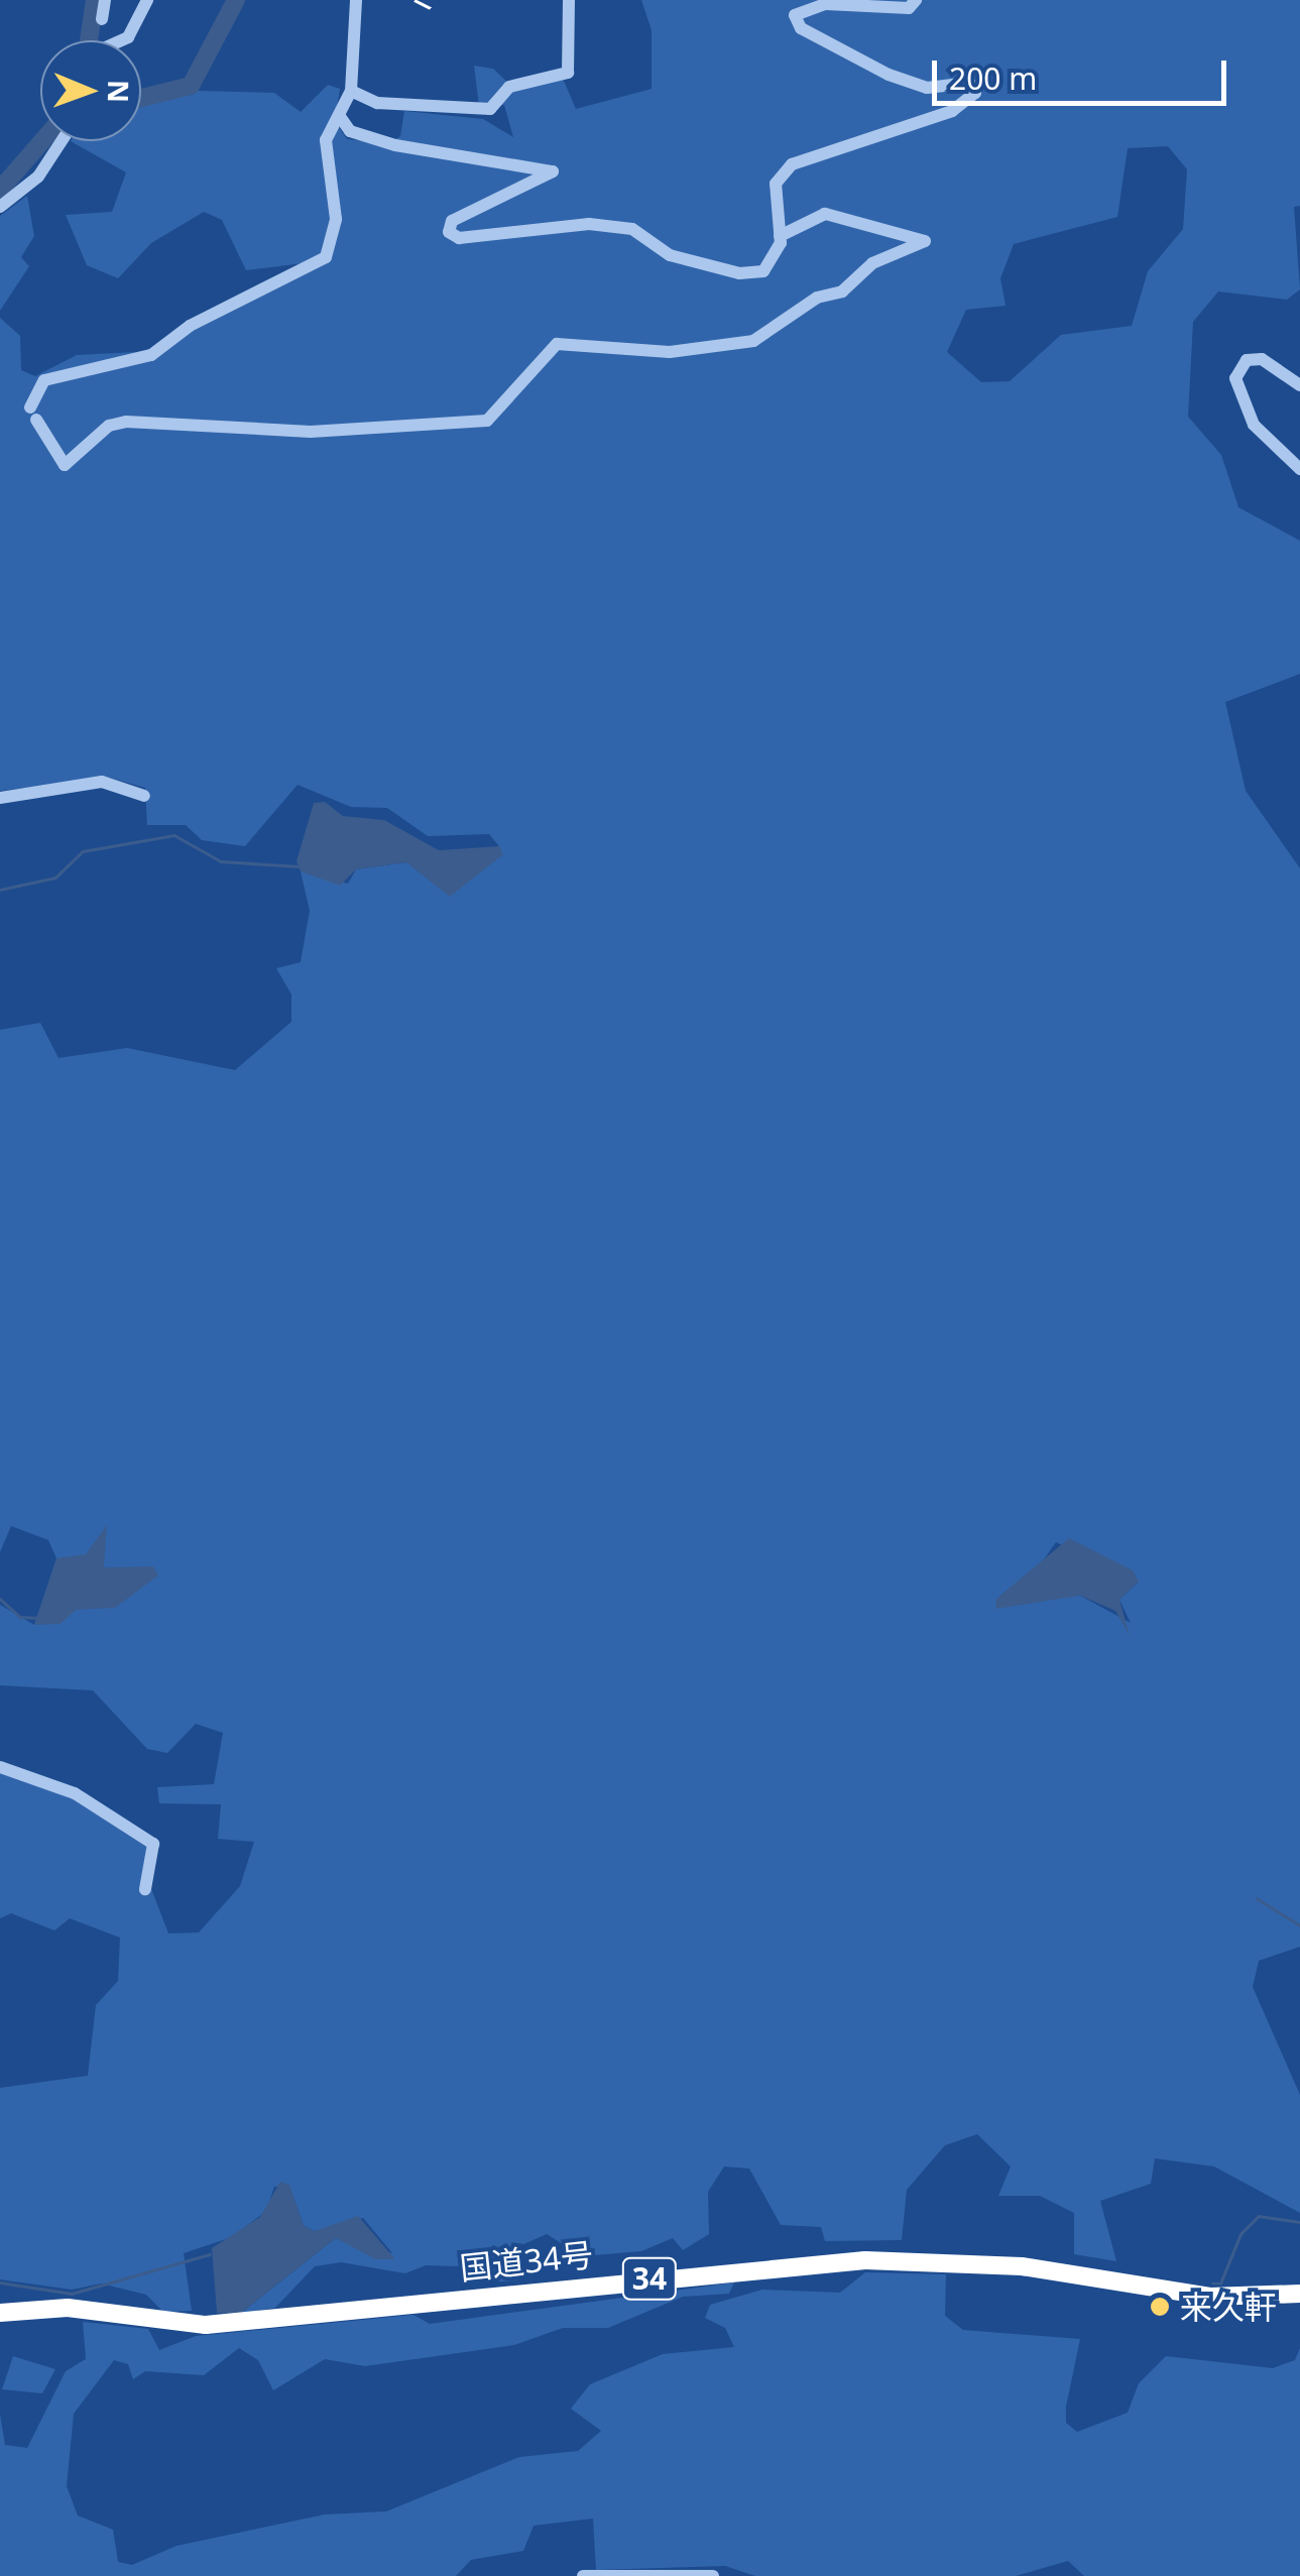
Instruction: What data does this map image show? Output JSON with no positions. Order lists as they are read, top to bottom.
{
  "streets": {
    "highway": ["国道34号", "34"]
  },
  "places": ["来久軒"],
  "scale_bar": "200 m",
  "north": "right"
}
